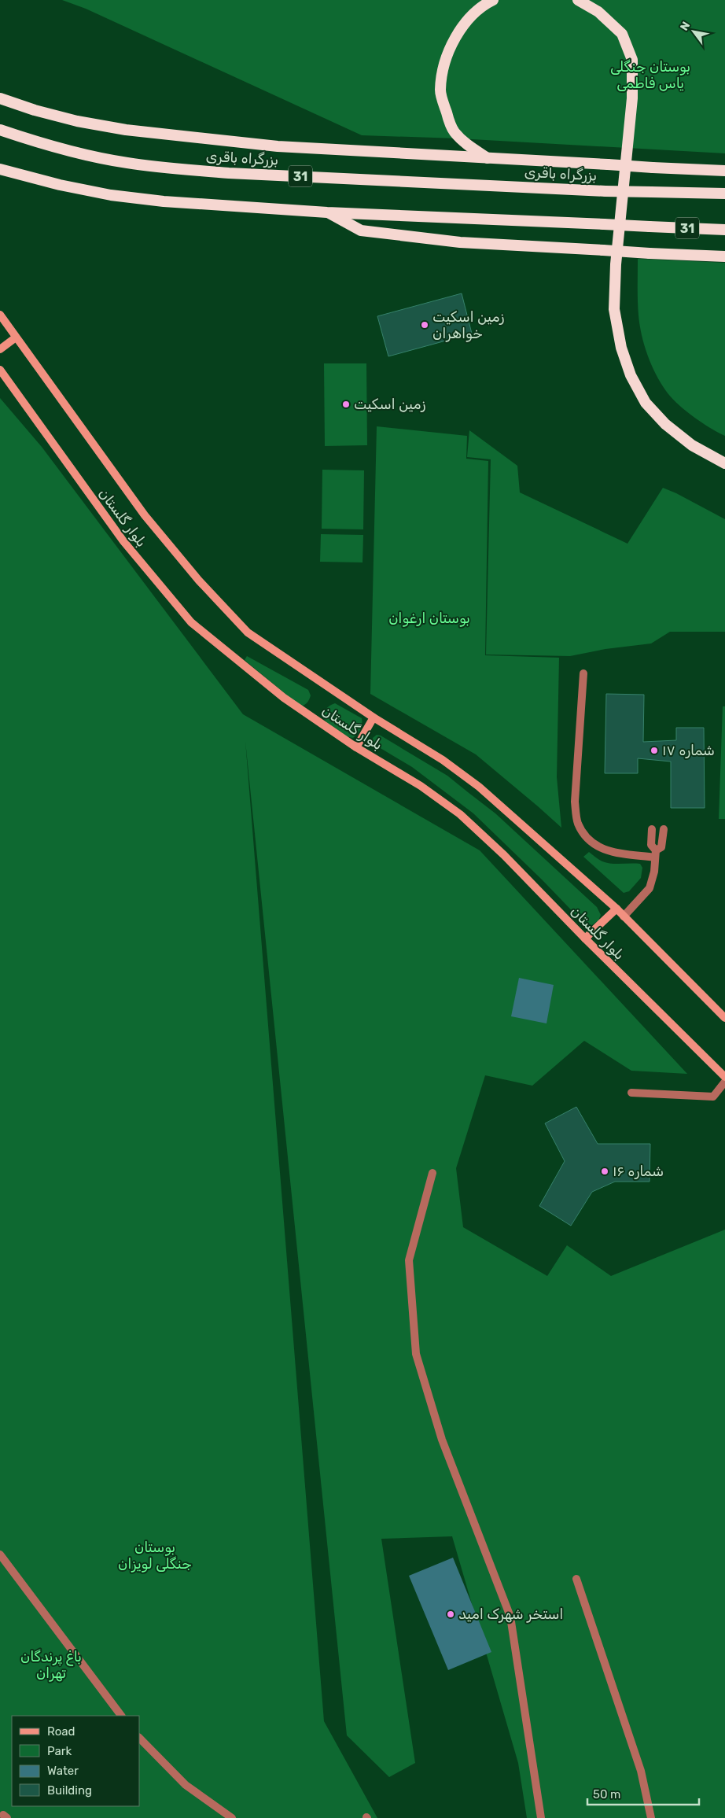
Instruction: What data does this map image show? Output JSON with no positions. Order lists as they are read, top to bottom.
{
  "streets": {
    "highway": ["بزرگراه باقری", "31"],
    "main road": ["بلوار گلستان"]
  },
  "parks": [
    "بوستان جنگلی یاس فاطمی",
    "بوستان ارغوان",
    "بوستان جنگلی لویزان",
    "باغ پرندگان تهران"
  ],
  "places": [
    "زمین اسکیت خواهران",
    "زمین اسکیت",
    "شماره ۱۷",
    "شماره ۱۶",
    "استخر شهرک امید"
  ],
  "legend": [
    "Road",
    "Park",
    "Water",
    "Building"
  ],
  "scale_bar": "50 m",
  "north": "top left"
}
